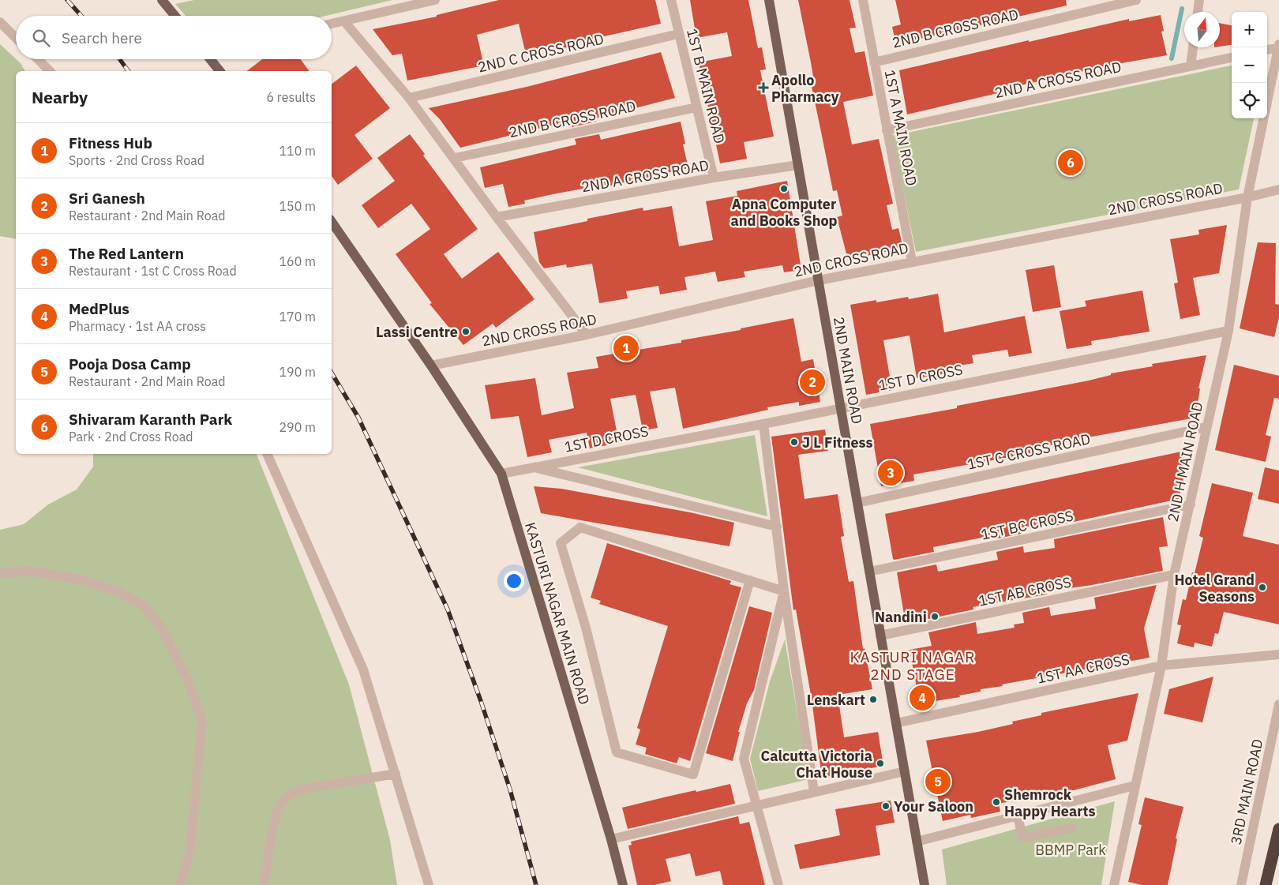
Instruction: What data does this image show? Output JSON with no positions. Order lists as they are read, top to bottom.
{
  "streets": {
    "main road": ["2ND MAIN ROAD", "KASTURI NAGAR MAIN ROAD"],
    "street": [
      "2ND B CROSS ROAD",
      "2ND C CROSS ROAD",
      "2ND A CROSS ROAD",
      "1ST B MAIN ROAD",
      "1ST A MAIN ROAD",
      "2ND CROSS ROAD",
      "1ST D CROSS",
      "1ST C CROSS ROAD",
      "2ND H MAIN ROAD",
      "1ST BC CROSS",
      "1ST AB CROSS",
      "1ST AA CROSS",
      "3RD MAIN ROAD"
    ]
  },
  "crossings": [
    ["2ND B CROSS ROAD", "1ST B MAIN ROAD"],
    ["2ND B CROSS ROAD", "1ST A MAIN ROAD"],
    ["2ND C CROSS ROAD", "1ST B MAIN ROAD"],
    ["2ND A CROSS ROAD", "1ST B MAIN ROAD"],
    ["2ND A CROSS ROAD", "1ST A MAIN ROAD"],
    ["2ND A CROSS ROAD", "2ND MAIN ROAD"],
    ["1ST A MAIN ROAD", "2ND CROSS ROAD"],
    ["2ND CROSS ROAD", "2ND MAIN ROAD"],
    ["2ND CROSS ROAD", "2ND H MAIN ROAD"],
    ["2ND CROSS ROAD", "KASTURI NAGAR MAIN ROAD"],
    ["2ND MAIN ROAD", "1ST D CROSS"],
    ["2ND MAIN ROAD", "1ST C CROSS ROAD"],
    ["2ND MAIN ROAD", "1ST BC CROSS"],
    ["2ND MAIN ROAD", "1ST AB CROSS"],
    ["2ND MAIN ROAD", "1ST AA CROSS"],
    ["1ST D CROSS", "2ND H MAIN ROAD"],
    ["1ST D CROSS", "KASTURI NAGAR MAIN ROAD"],
    ["1ST C CROSS ROAD", "2ND H MAIN ROAD"],
    ["2ND H MAIN ROAD", "1ST BC CROSS"],
    ["2ND H MAIN ROAD", "1ST AB CROSS"],
    ["2ND H MAIN ROAD", "1ST AA CROSS"]
  ],
  "districts": ["KASTURI NAGAR 2ND STAGE"],
  "parks": ["BBMP Park"],
  "places": {
    "health": ["Apollo Pharmacy"],
    "other": [
      "Apna Computer and Books Shop",
      "Lassi Centre",
      "J L Fitness",
      "Hotel Grand Seasons",
      "Nandini",
      "Lenskart",
      "Calcutta Victoria Chat House",
      "Shemrock Happy Hearts",
      "Your Saloon"
    ]
  },
  "north": "top",
  "page": {
    "map_buttons": ["+", "−"],
    "search": "Search here",
    "heading": ["Nearby", "6 results"],
    "list": [
      {
        "mark": "1",
        "name": "Fitness Hub",
        "note": "Sports · 2nd Cross Road",
        "value": "110 m"
      },
      {
        "mark": "2",
        "name": "Sri Ganesh",
        "note": "Restaurant · 2nd Main Road",
        "value": "150 m"
      },
      {
        "mark": "3",
        "name": "The Red Lantern",
        "note": "Restaurant · 1st C Cross Road",
        "value": "160 m"
      },
      {
        "mark": "4",
        "name": "MedPlus",
        "note": "Pharmacy · 1st AA cross",
        "value": "170 m"
      },
      {
        "mark": "5",
        "name": "Pooja Dosa Camp",
        "note": "Restaurant · 2nd Main Road",
        "value": "190 m"
      },
      {
        "mark": "6",
        "name": "Shivaram Karanth Park",
        "note": "Park · 2nd Cross Road",
        "value": "290 m"
      }
    ],
    "pins": [
      "6",
      "1",
      "2",
      "3",
      "4",
      "5"
    ]
  }
}
